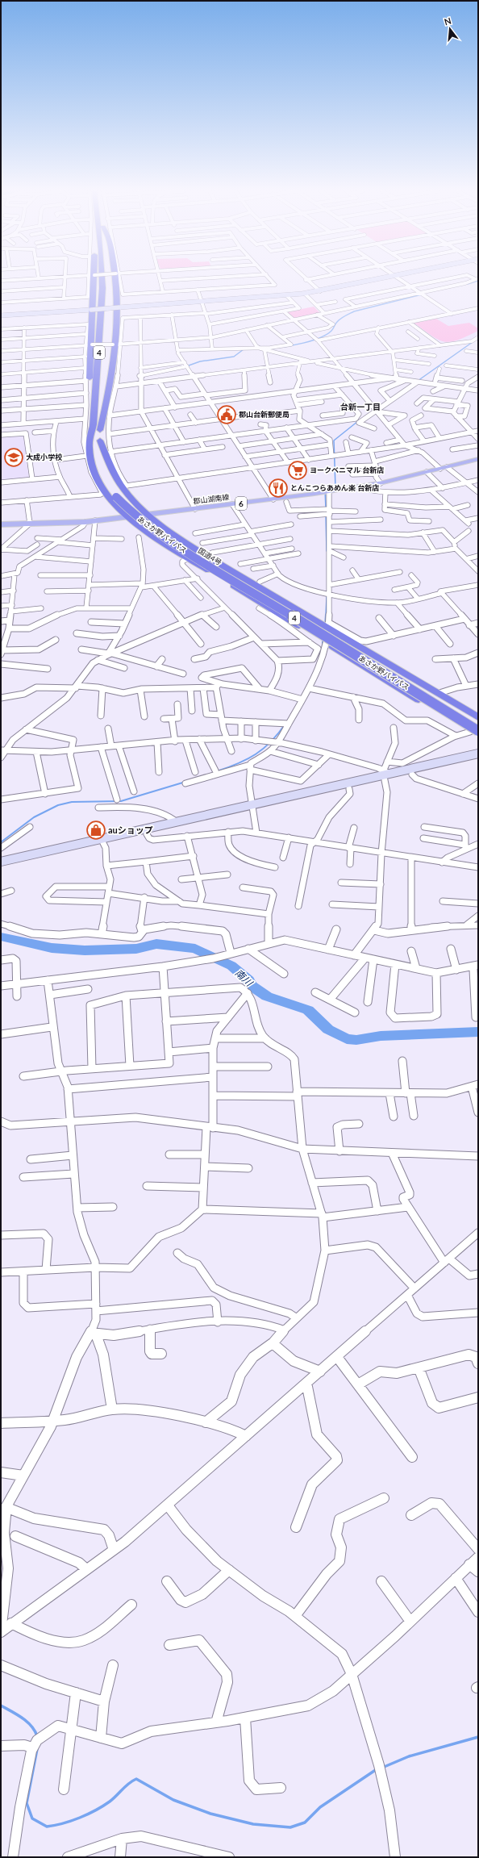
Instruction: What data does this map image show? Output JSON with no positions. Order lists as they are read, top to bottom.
{
  "streets": {
    "highway": ["4", "あさか野バイパス", "国道4号"],
    "main road": ["郡山湖南線", "6"]
  },
  "crossings": [
    ["4", "郡山湖南線"],
    ["4", "あさか野バイパス"],
    ["4", "国道4号"],
    ["郡山湖南線", "国道4号"],
    ["あさか野バイパス", "国道4号"]
  ],
  "districts": ["台新一丁目"],
  "water": ["南川"],
  "places": {
    "public building": ["郡山台新郵便局"],
    "school or university": ["大成小学校"],
    "supermarket": ["ヨークベニマル 台新店"],
    "restaurant": ["とんこつらあめん楽 台新店"],
    "shop": ["auショップ"]
  },
  "north": "top"
}
